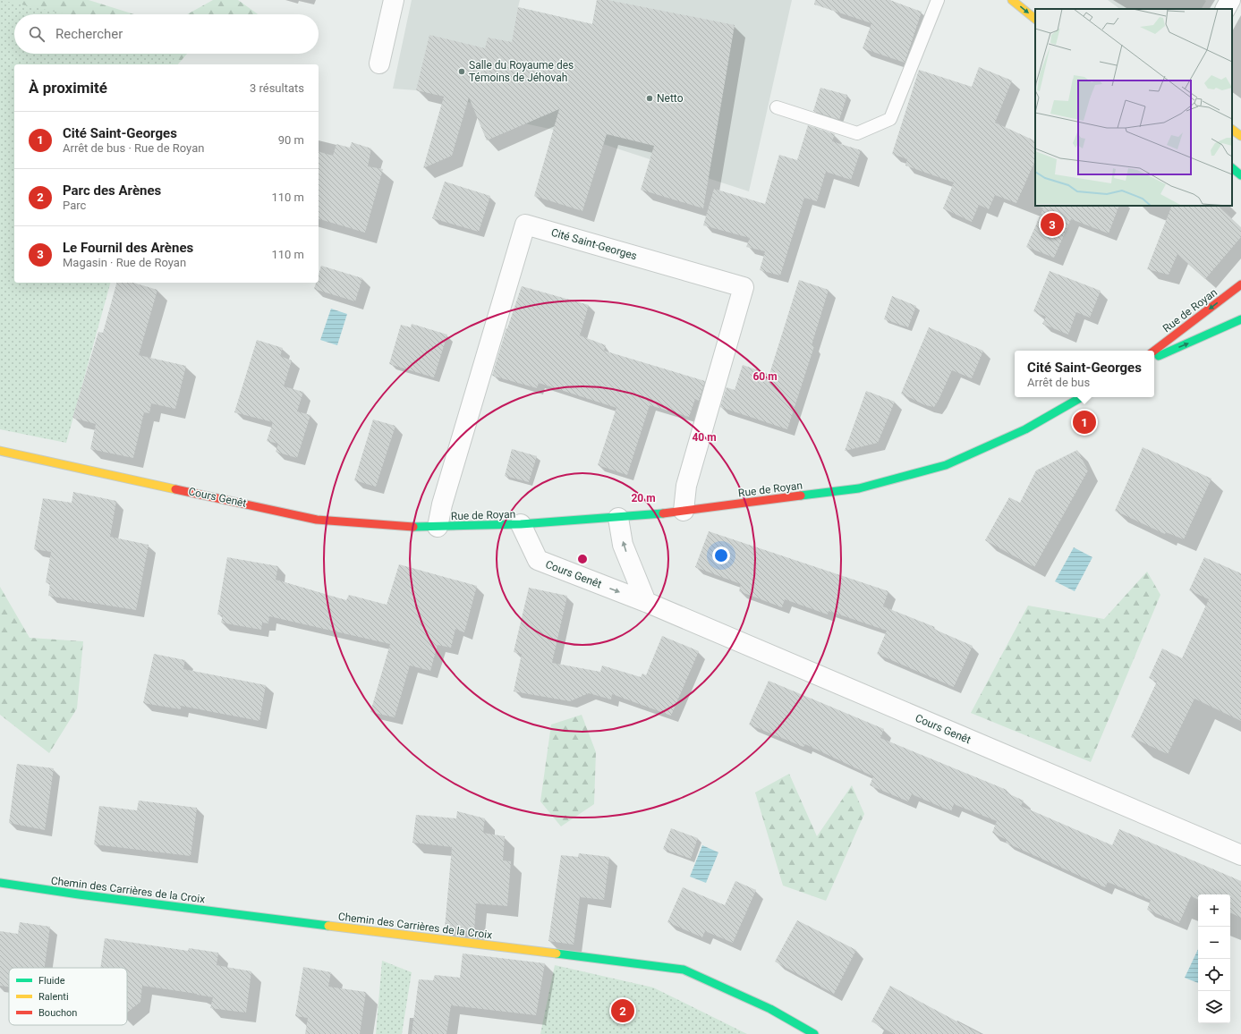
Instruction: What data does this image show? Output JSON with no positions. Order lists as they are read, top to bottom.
{
  "streets": {
    "main road": ["Rue de Royan", "Cours Genêt", "Chemin des Carrières de la Croix"],
    "street": ["Cité Saint-Georges"]
  },
  "crossings": [
    ["Cité Saint-Georges", "Rue de Royan"],
    ["Cité Saint-Georges", "Cours Genêt"],
    ["Rue de Royan", "Cours Genêt"]
  ],
  "places": ["Salle du Royaume des Témoins de Jéhovah", "Netto"],
  "legend": ["Fluide", "Ralenti", "Bouchon"],
  "page": {
    "search": "Rechercher",
    "heading": ["À proximité", "3 résultats"],
    "list": [
      {
        "mark": "1",
        "name": "Cité Saint-Georges",
        "note": "Arrêt de bus · Rue de Royan",
        "value": "90 m"
      },
      {
        "mark": "2",
        "name": "Parc des Arènes",
        "note": "Parc",
        "value": "110 m"
      },
      {
        "mark": "3",
        "name": "Le Fournil des Arènes",
        "note": "Magasin · Rue de Royan",
        "value": "110 m"
      }
    ],
    "pins": ["3", "1", "2"],
    "popup": ["Cité Saint-Georges", "Arrêt de bus"],
    "map_buttons": ["+", "−"]
  },
  "rings": ["60 m", "40 m", "20 m"]
}
